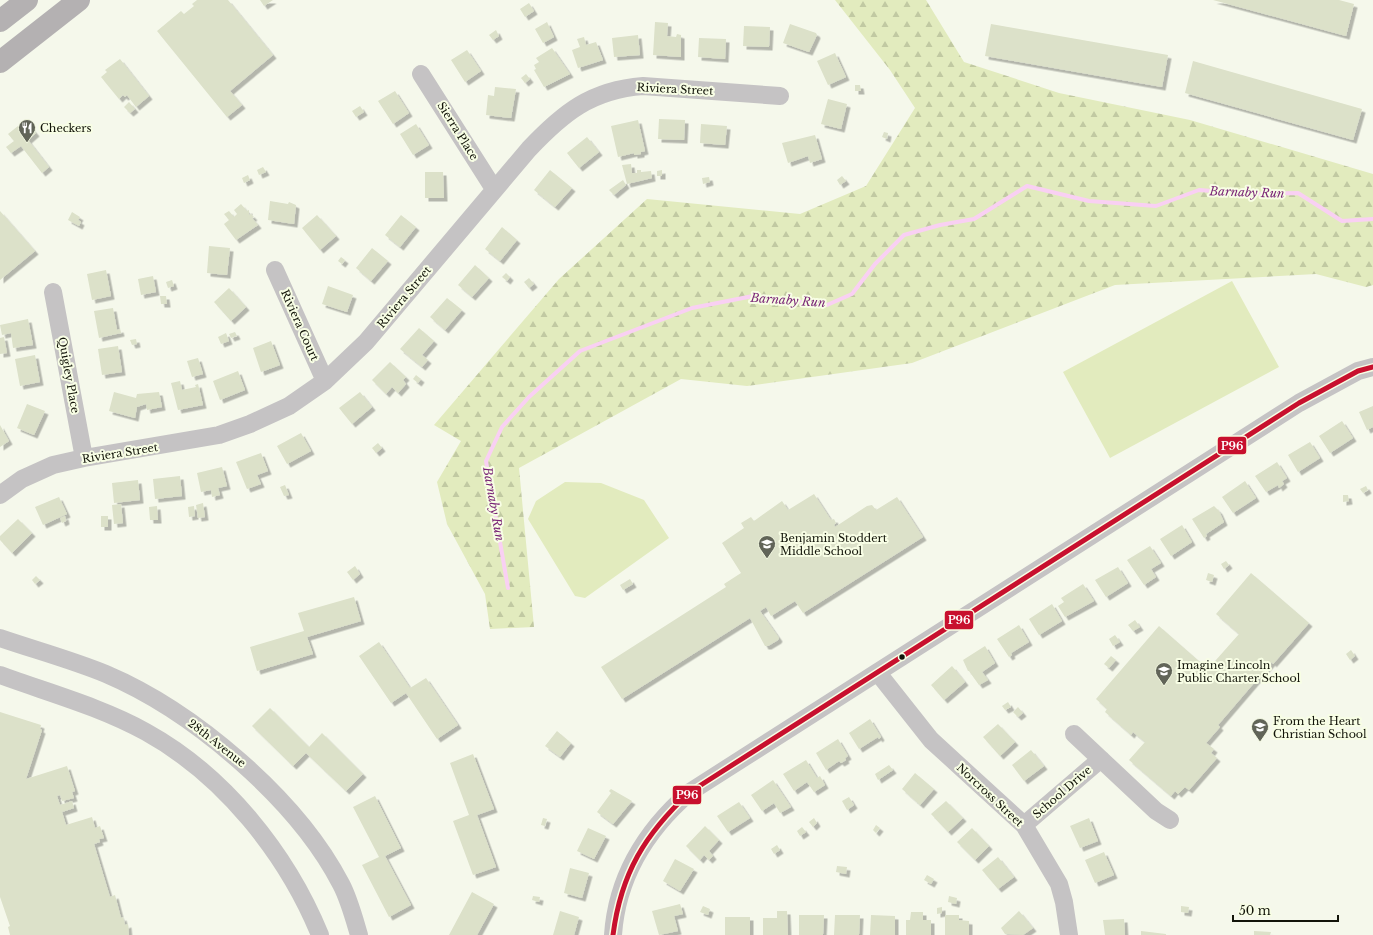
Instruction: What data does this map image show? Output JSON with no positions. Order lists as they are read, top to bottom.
{
  "streets": {
    "street": [
      "Riviera Street",
      "Sierra Place",
      "Riviera Court",
      "Quigley Place",
      "28th Avenue",
      "School Drive",
      "Norcross Street"
    ]
  },
  "crossings": [
    ["Riviera Street", "Sierra Place"],
    ["Riviera Street", "Riviera Court"],
    ["Riviera Street", "Quigley Place"],
    ["School Drive", "Norcross Street"]
  ],
  "water": ["Barnaby Run"],
  "places": {
    "restaurant": ["Checkers"],
    "school or university": ["Benjamin Stoddert Middle School", "Imagine Lincoln Public Charter School", "From the Heart Christian School"]
  },
  "lines": ["transit line P96"],
  "scale_bar": "50 m"
}
